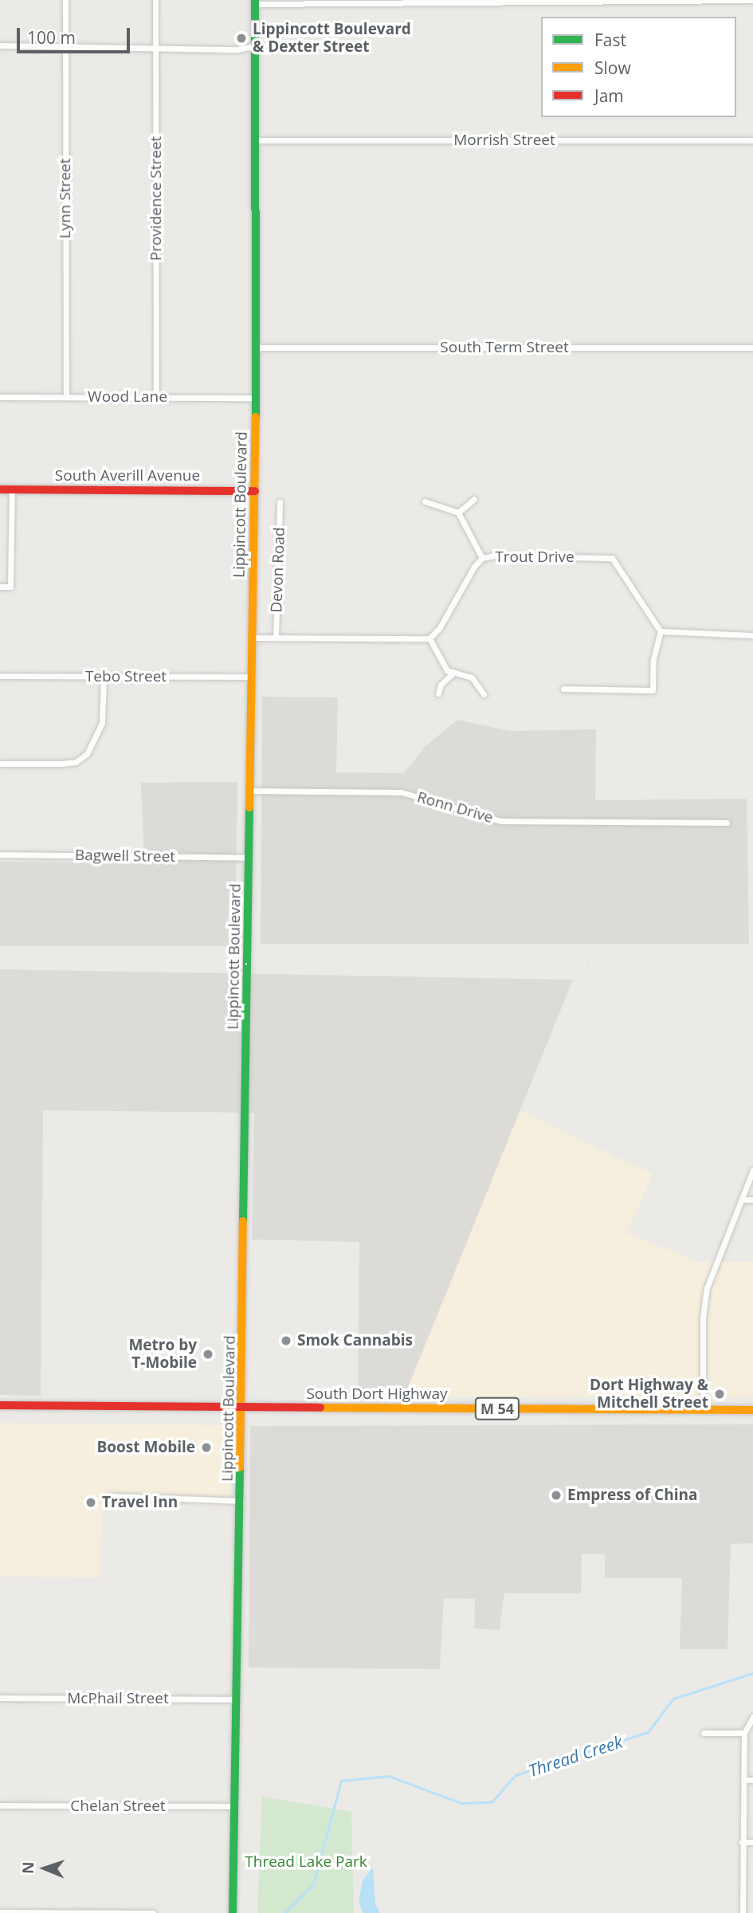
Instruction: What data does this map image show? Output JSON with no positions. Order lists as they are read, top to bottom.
{
  "streets": {
    "street": [
      "Morrish Street",
      "Lynn Street",
      "Providence Street",
      "South Term Street",
      "Wood Lane",
      "South Averill Avenue",
      "Lippincott Boulevard",
      "Trout Drive",
      "Devon Road",
      "Tebo Street",
      "Ronn Drive",
      "Bagwell Street",
      "South Dort Highway",
      "M 54",
      "McPhail Street",
      "Chelan Street"
    ]
  },
  "crossings": [
    ["Morrish Street", "Lippincott Boulevard"],
    ["Lynn Street", "Wood Lane"],
    ["Providence Street", "Wood Lane"],
    ["South Term Street", "Lippincott Boulevard"],
    ["Wood Lane", "Lippincott Boulevard"],
    ["South Averill Avenue", "Lippincott Boulevard"],
    ["Lippincott Boulevard", "Tebo Street"],
    ["Lippincott Boulevard", "Ronn Drive"],
    ["Lippincott Boulevard", "Bagwell Street"],
    ["Lippincott Boulevard", "South Dort Highway"],
    ["Lippincott Boulevard", "McPhail Street"],
    ["Lippincott Boulevard", "Chelan Street"]
  ],
  "water": ["Thread Creek"],
  "parks": ["Thread Lake Park"],
  "places": [
    "Lippincott Boulevard & Dexter Street",
    "Smok Cannabis",
    "Metro by T-Mobile",
    "Dort Highway & Mitchell Street",
    "Boost Mobile",
    "Empress of China",
    "Travel Inn"
  ],
  "legend": ["Fast", "Slow", "Jam"],
  "scale_bar": "100 m",
  "north": "left"
}
